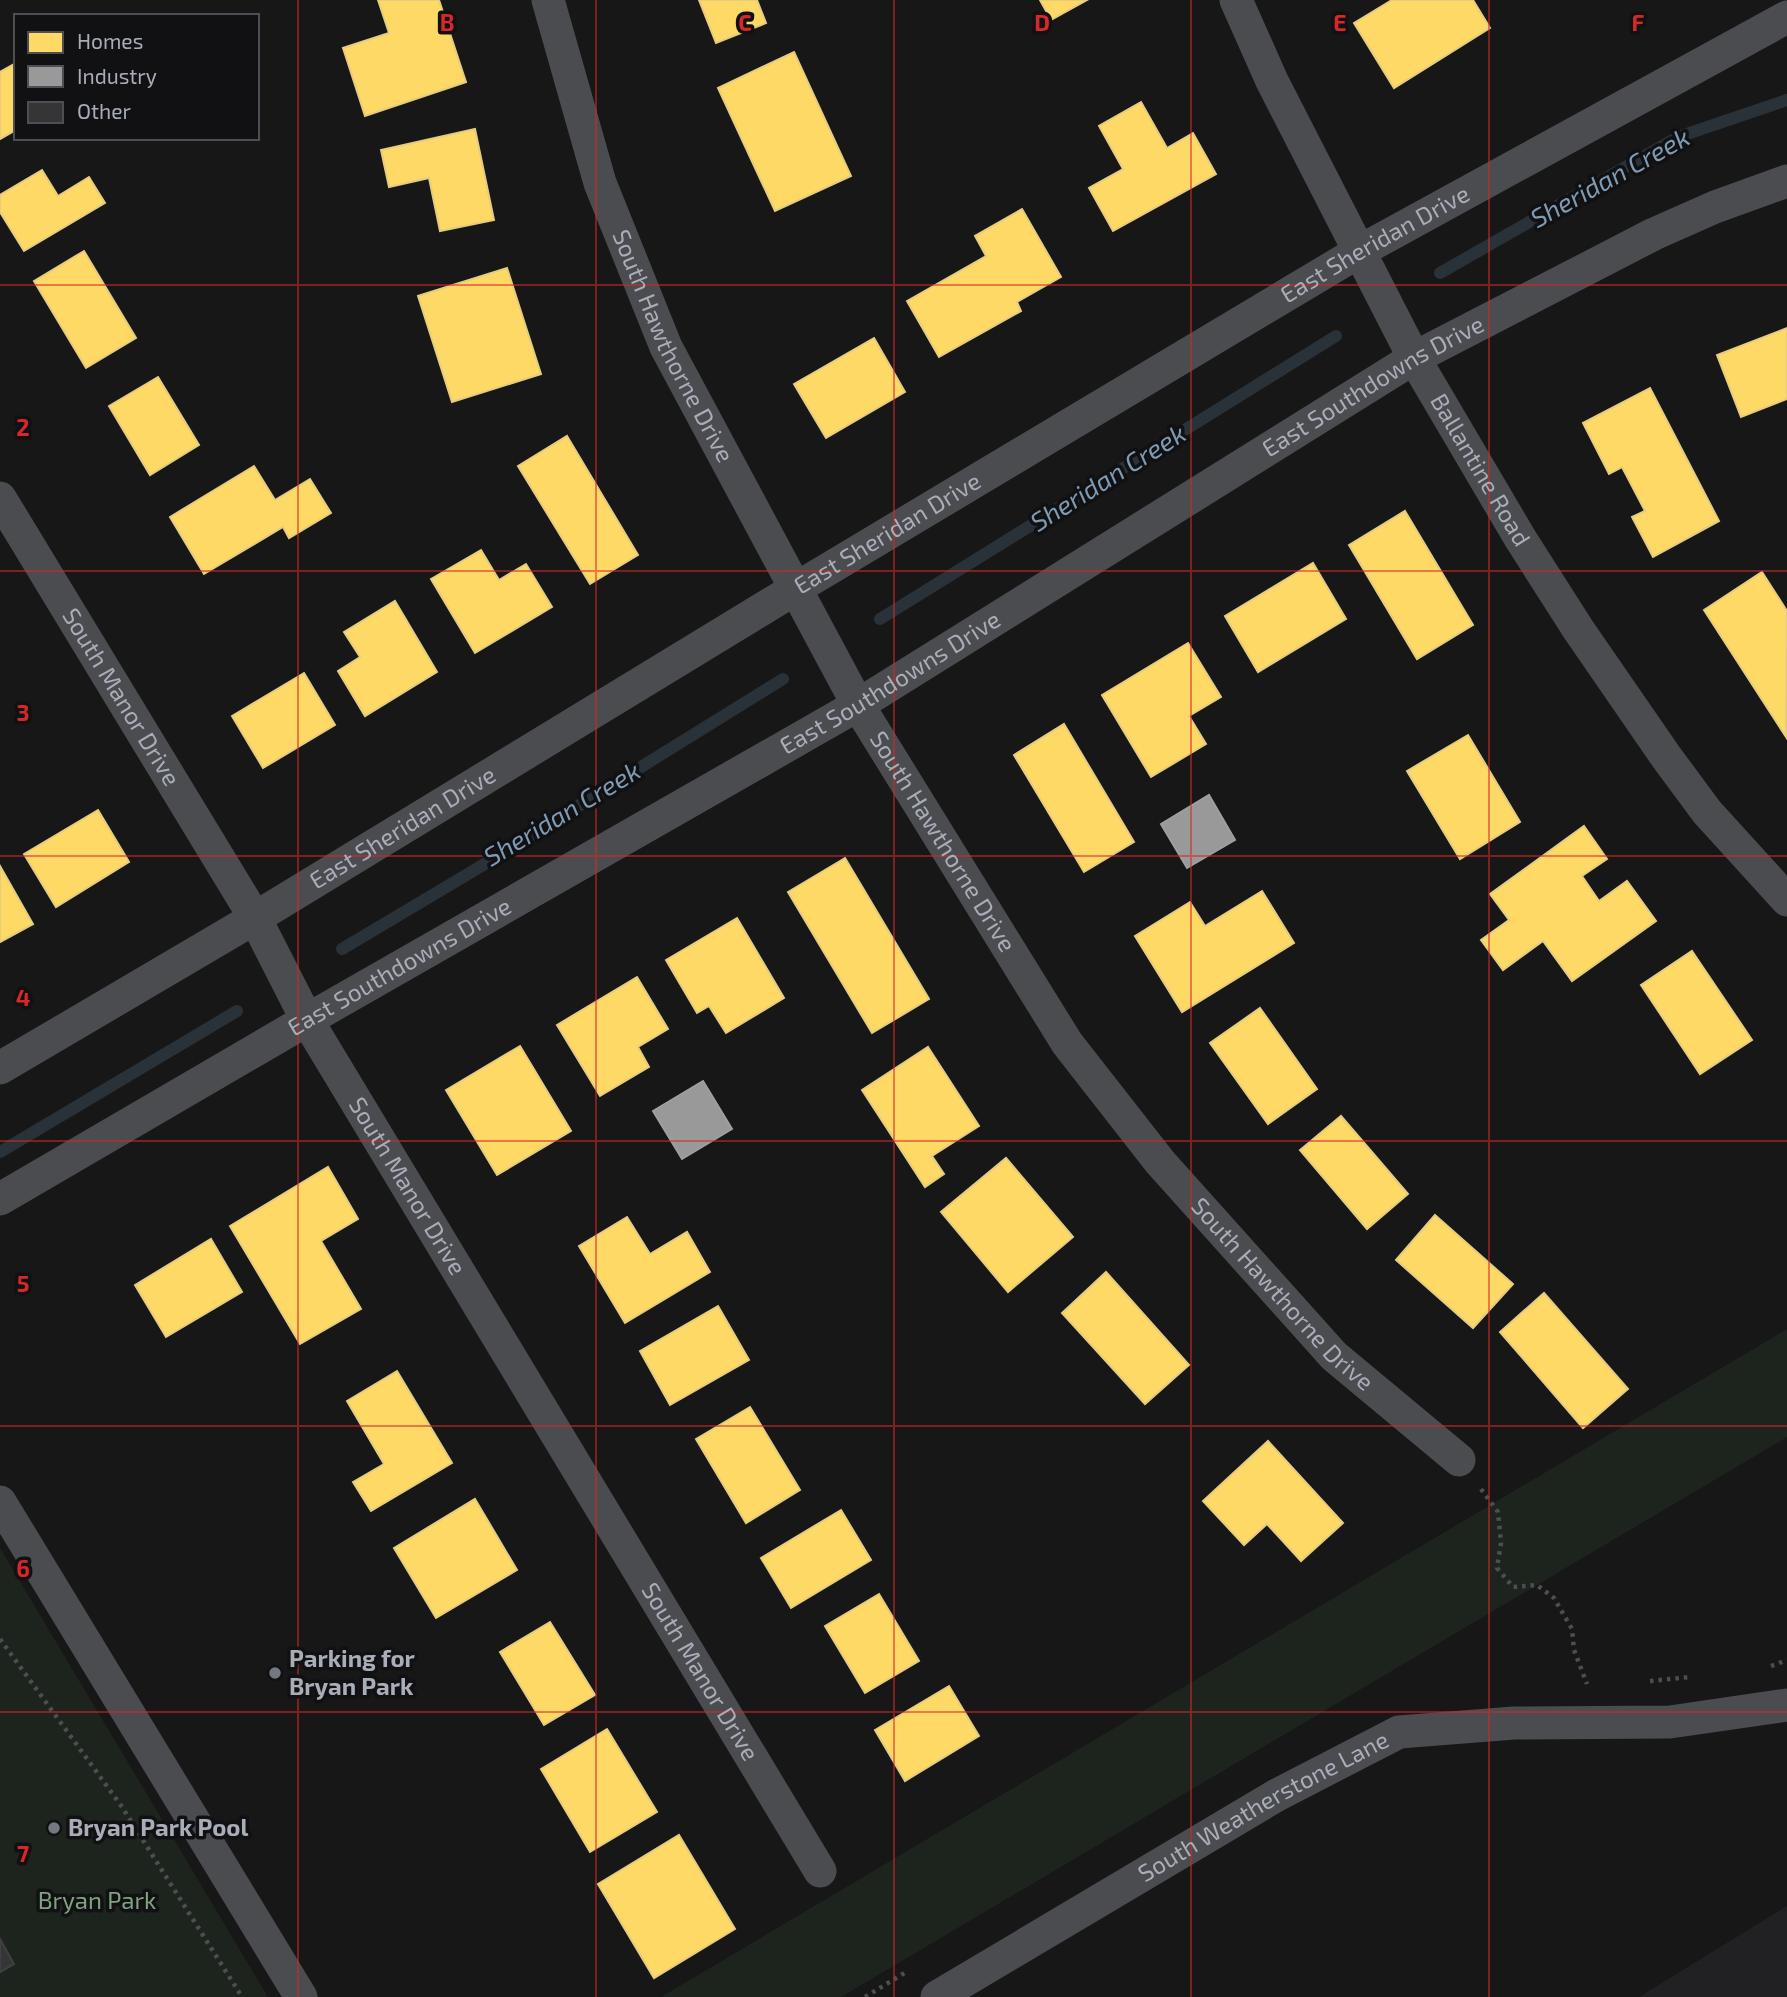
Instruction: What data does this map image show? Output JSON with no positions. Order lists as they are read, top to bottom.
{
  "streets": {
    "street": [
      "East Sheridan Drive",
      "South Hawthorne Drive",
      "East Southdowns Drive",
      "Ballantine Road",
      "South Manor Drive",
      "South Weatherstone Lane"
    ]
  },
  "crossings": [
    ["East Sheridan Drive", "South Hawthorne Drive"],
    ["East Sheridan Drive", "Ballantine Road"],
    ["East Sheridan Drive", "South Manor Drive"],
    ["South Hawthorne Drive", "East Southdowns Drive"],
    ["East Southdowns Drive", "Ballantine Road"],
    ["East Southdowns Drive", "South Manor Drive"]
  ],
  "water": ["Sheridan Creek"],
  "parks": ["Bryan Park"],
  "places": ["Parking for Bryan Park", "Bryan Park Pool"],
  "legend": ["Homes", "Industry", "Other"],
  "grid": {
    "columns": [
      "B",
      "C",
      "D",
      "E",
      "F"
    ],
    "rows": [
      "2",
      "3",
      "4",
      "5",
      "6",
      "7"
    ]
  }
}
